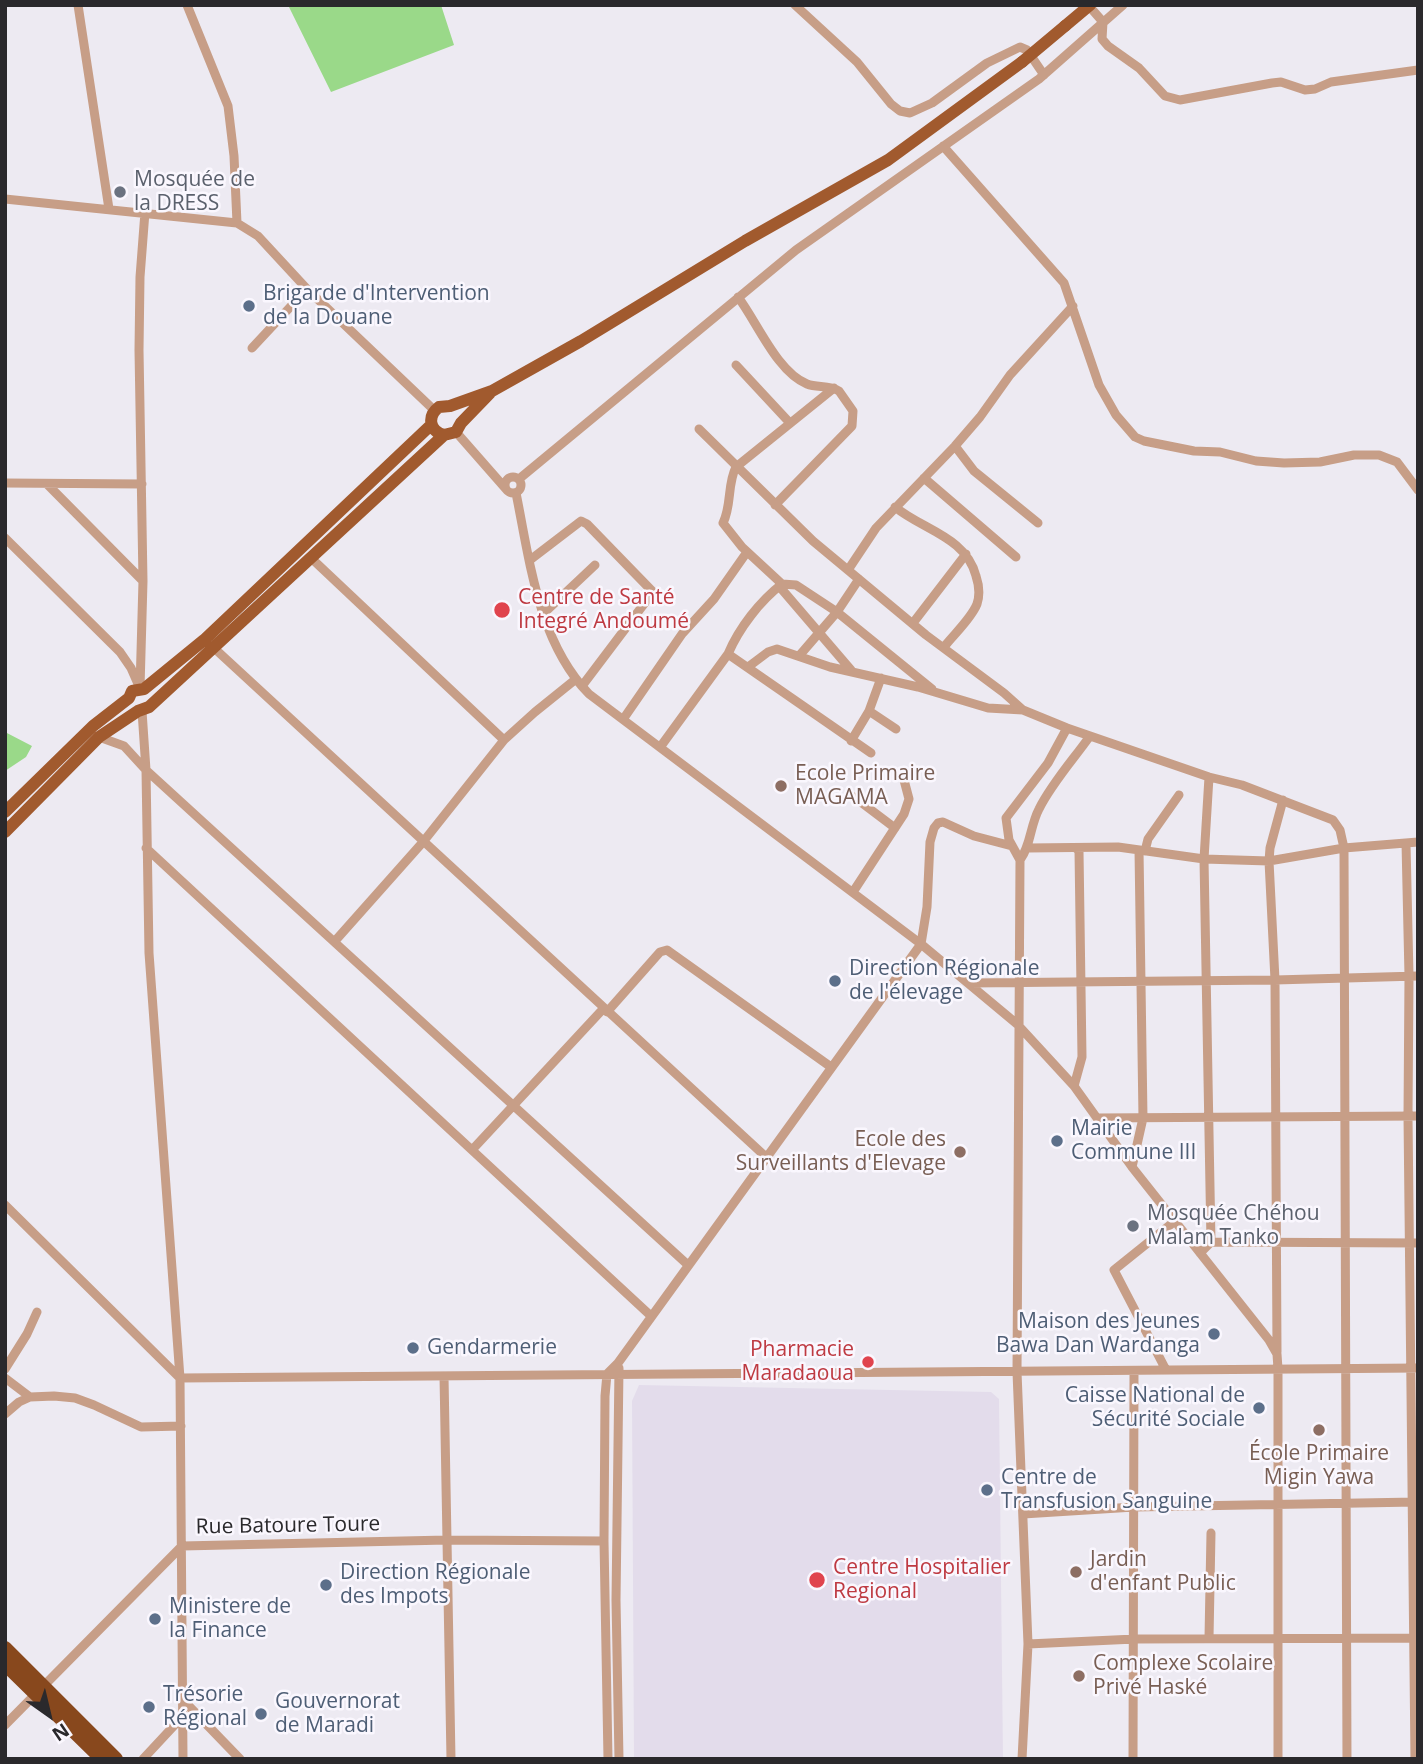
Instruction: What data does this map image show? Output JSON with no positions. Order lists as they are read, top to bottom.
{
  "streets": {
    "street": ["Rue Batoure Toure"]
  },
  "places": [
    "Mosquée de la DRESS",
    "Brigarde d'Intervention de la Douane",
    "Centre de Santé Integré Andoumé",
    "Ecole Primaire MAGAMA",
    "Direction Régionale de l'élevage",
    "Mairie Commune III",
    "Ecole des Surveillants d'Elevage",
    "Mosquée Chéhou Malam Tanko",
    "Maison des Jeunes Bawa Dan Wardanga",
    "Gendarmerie",
    "Pharmacie Maradaoua",
    "Caisse National de Sécurité Sociale",
    "École Primaire Migin Yawa",
    "Centre de Transfusion Sanguine",
    "Jardin d'enfant Public",
    "Centre Hospitalier Regional",
    "Direction Régionale des Impots",
    "Ministere de la Finance",
    "Complexe Scolaire Privé Haské",
    "Trésorie Régional",
    "Gouvernorat de Maradi"
  ],
  "north": "bottom right"
}
